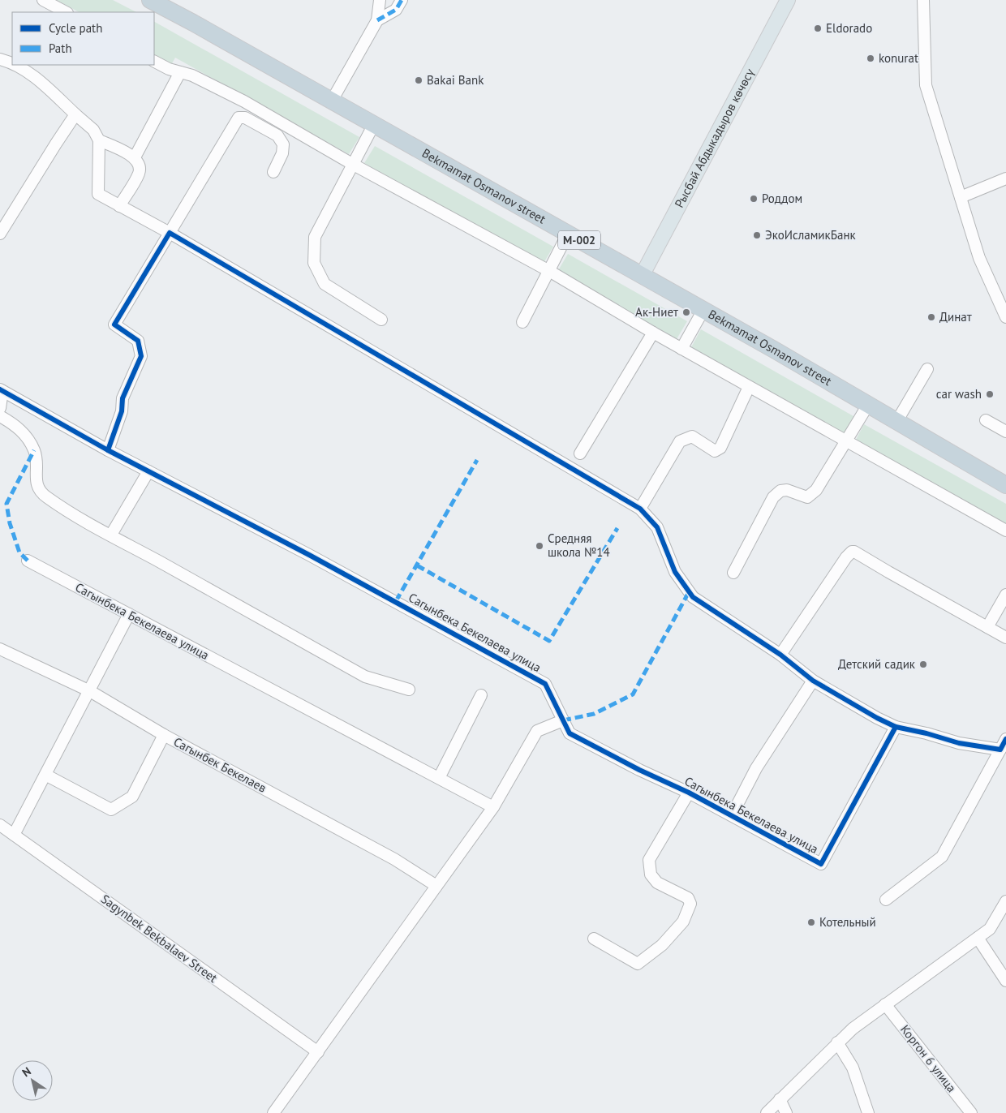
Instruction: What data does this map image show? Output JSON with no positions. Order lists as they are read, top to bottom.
{
  "streets": {
    "highway": ["Bekmamat Osmanov street", "M-002"],
    "main road": ["Рысбай Абдыкадыров көчөсү"],
    "street": [
      "Сагынбека Бекелаева улица",
      "Сагынбек Бекелаев",
      "Sagynbek Bekbalaev Street",
      "Коргон 6 улица"
    ]
  },
  "crossings": [
    ["Рысбай Абдыкадыров көчөсү", "Bekmamat Osmanov street"]
  ],
  "places": [
    "Eldorado",
    "konurat",
    "Bakai Bank",
    "Роддом",
    "ЭкоИсламикБанк",
    "Ак-Ниет",
    "Динат",
    "car wash",
    "Средняя школа №14",
    "Детский садик",
    "Котельный"
  ],
  "legend": ["Cycle path", "Path"],
  "north": "top left"
}
